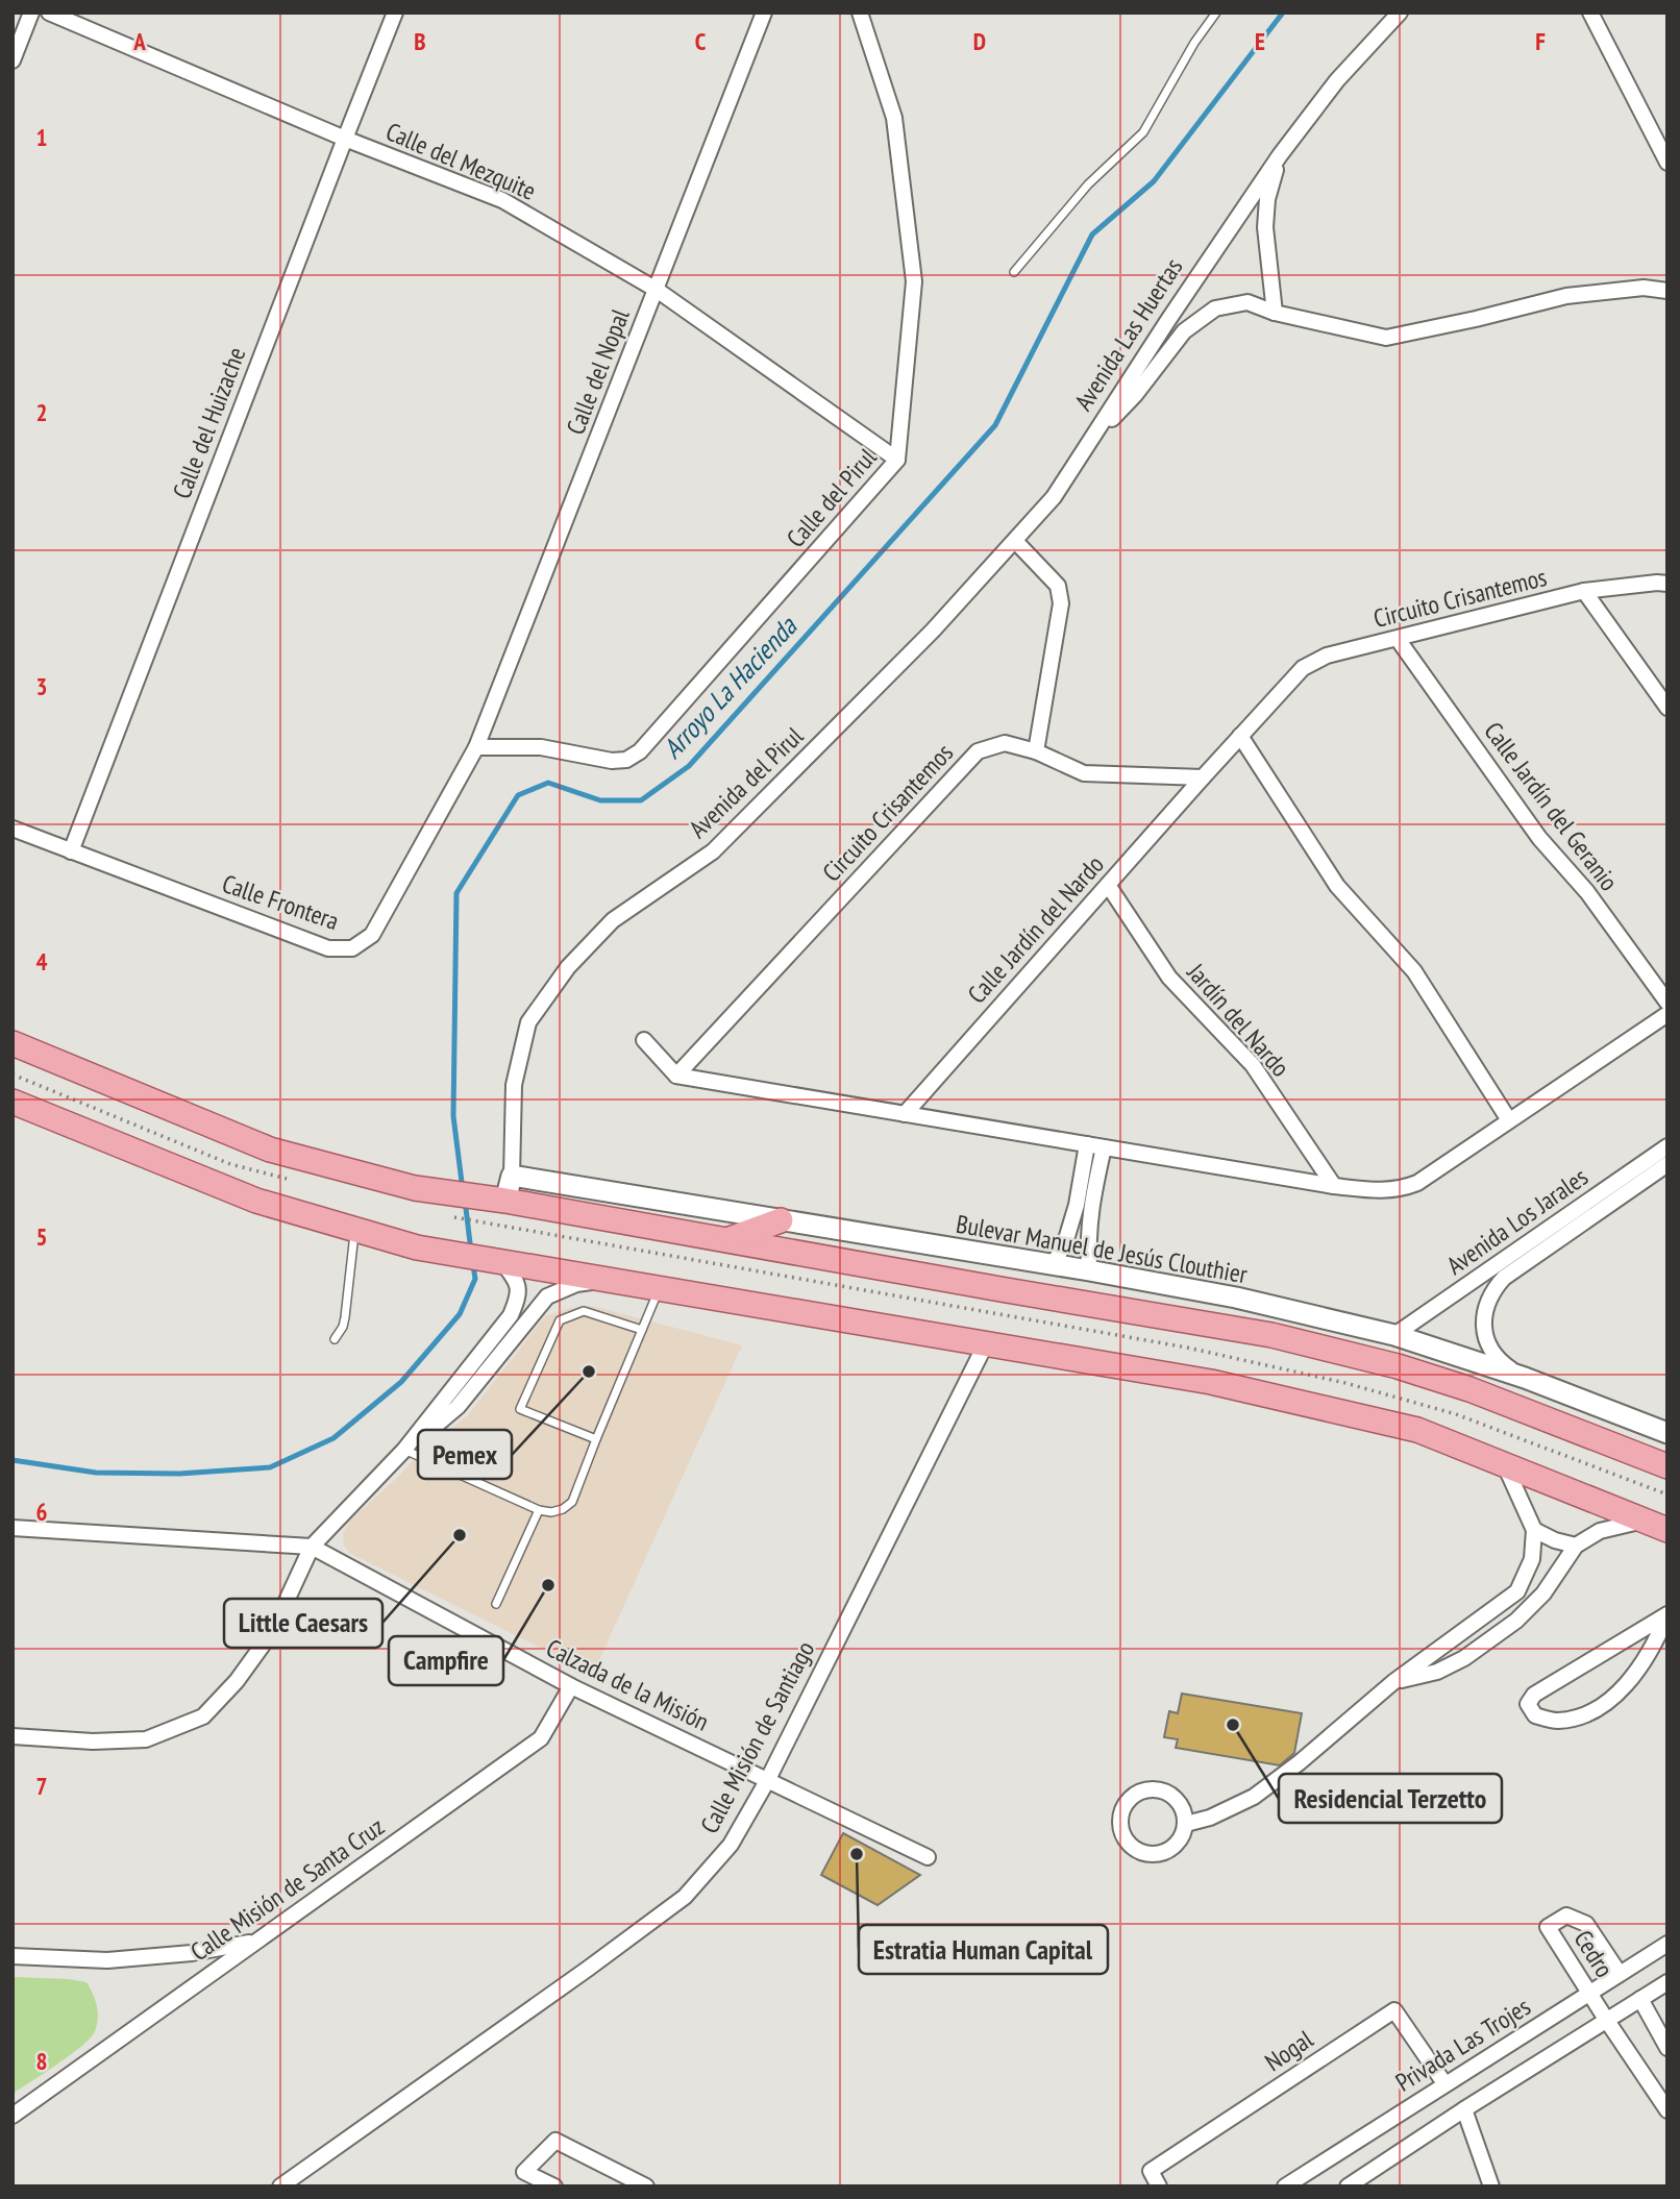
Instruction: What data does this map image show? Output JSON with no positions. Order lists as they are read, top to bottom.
{
  "streets": {
    "street": [
      "Calle del Mezquite",
      "Avenida Las Huertas",
      "Calle del Nopal",
      "Calle del Huizache",
      "Calle del Pirul",
      "Circuito Crisantemos",
      "Avenida del Pirul",
      "Calle Jardín del Geranio",
      "Calle Frontera",
      "Calle Jardín del Nardo",
      "Jardín del Nardo",
      "Avenida Los Jarales",
      "Bulevar Manuel de Jesús Clouthier",
      "Calzada de la Misión",
      "Calle Misión de Santiago",
      "Calle Misión de Santa Cruz",
      "Cedro",
      "Privada Las Trojes",
      "Nogal"
    ]
  },
  "crossings": [
    ["Calle del Mezquite", "Calle del Nopal"],
    ["Calle del Mezquite", "Calle del Huizache"],
    ["Calle del Mezquite", "Calle del Pirul"],
    ["Avenida Las Huertas", "Avenida del Pirul"],
    ["Calle del Nopal", "Calle del Pirul"],
    ["Calle del Nopal", "Calle Frontera"],
    ["Calle del Huizache", "Calle Frontera"],
    ["Calle del Pirul", "Calle Frontera"],
    ["Circuito Crisantemos", "Calle Jardín del Geranio"],
    ["Circuito Crisantemos", "Calle Jardín del Nardo"],
    ["Avenida del Pirul", "Bulevar Manuel de Jesús Clouthier"],
    ["Calle Jardín del Nardo", "Jardín del Nardo"],
    ["Avenida Los Jarales", "Bulevar Manuel de Jesús Clouthier"],
    ["Calzada de la Misión", "Calle Misión de Santiago"],
    ["Calzada de la Misión", "Calle Misión de Santa Cruz"],
    ["Cedro", "Privada Las Trojes"],
    ["Privada Las Trojes", "Nogal"]
  ],
  "water": ["Arroyo La Hacienda"],
  "places": [
    "Pemex",
    "Little Caesars",
    "Campfire",
    "Residencial Terzetto",
    "Estratia Human Capital"
  ],
  "grid": {
    "columns": [
      "A",
      "B",
      "C",
      "D",
      "E",
      "F"
    ],
    "rows": [
      "1",
      "2",
      "3",
      "4",
      "5",
      "6",
      "7",
      "8"
    ]
  }
}
